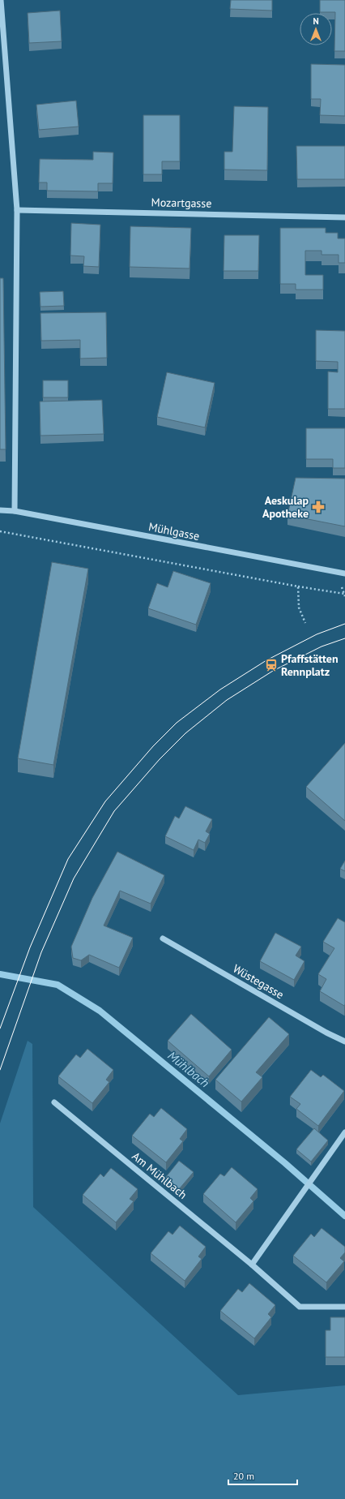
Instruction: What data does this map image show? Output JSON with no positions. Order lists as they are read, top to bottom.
{
  "streets": {
    "street": [
      "Mozartgasse",
      "Mühlgasse",
      "Wüstegasse",
      "Am Mühlbach"
    ]
  },
  "water": ["Mühlbach"],
  "places": {
    "pharmacy": ["Aeskulap Apotheke"],
    "station": ["Pfaffstätten Rennplatz"]
  },
  "scale_bar": "20 m",
  "north": "top"
}
